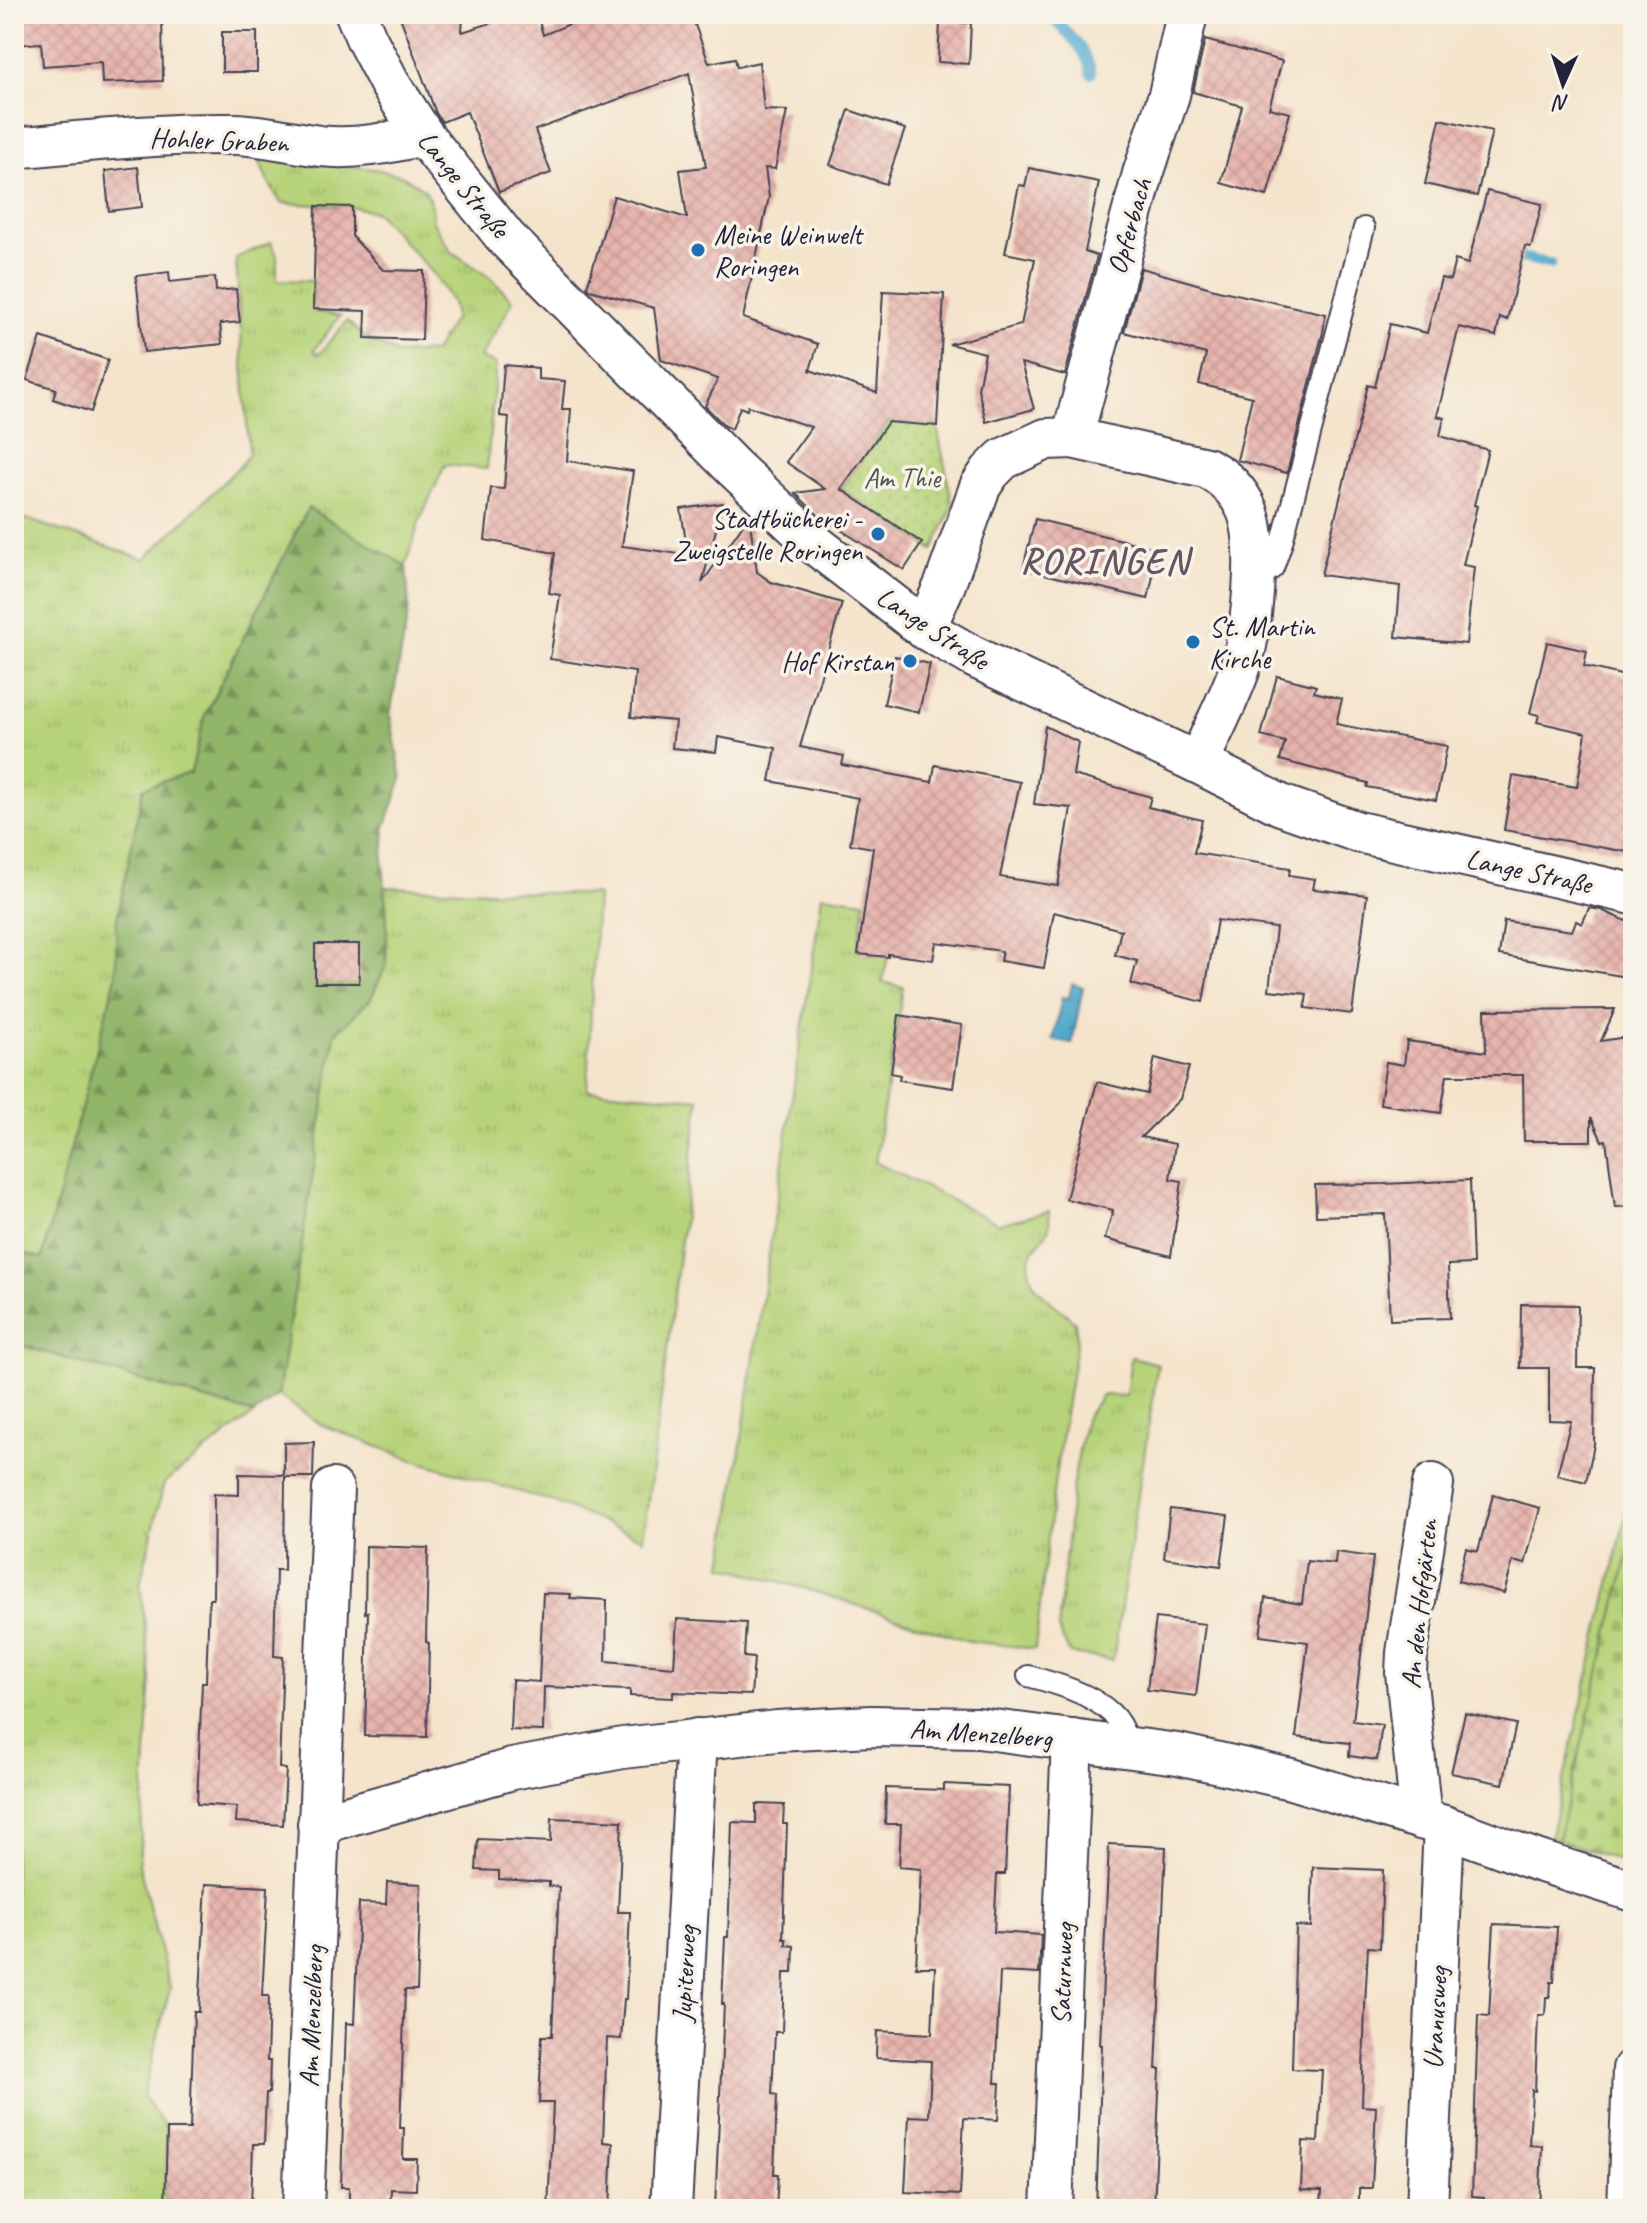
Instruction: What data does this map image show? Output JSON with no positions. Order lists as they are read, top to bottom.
{
  "streets": {
    "street": [
      "Hohler Graben",
      "Lange Straße",
      "Opferbach",
      "An den Hofgärten",
      "Am Menzelberg",
      "Jupiterweg",
      "Saturnweg",
      "Uranusweg"
    ]
  },
  "crossings": [
    ["Hohler Graben", "Lange Straße"],
    ["An den Hofgärten", "Am Menzelberg"],
    ["An den Hofgärten", "Uranusweg"],
    ["Am Menzelberg", "Jupiterweg"],
    ["Am Menzelberg", "Saturnweg"],
    ["Am Menzelberg", "Uranusweg"]
  ],
  "districts": ["RORINGEN"],
  "parks": ["Am Thie"],
  "places": [
    "Meine Weinwelt Roringen",
    "Stadtbücherei - Zweigstelle Roringen",
    "St. Martin Kirche",
    "Hof Kirstan"
  ],
  "north": "bottom"
}
